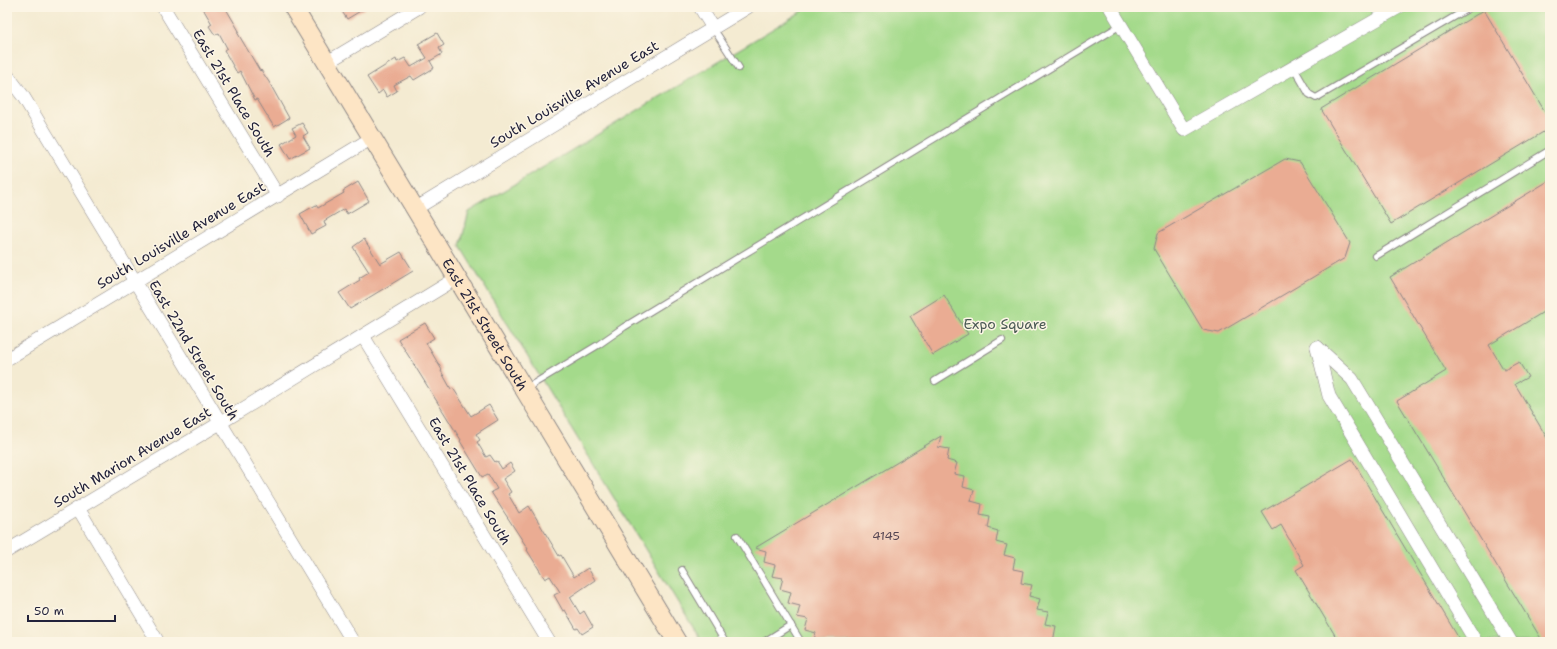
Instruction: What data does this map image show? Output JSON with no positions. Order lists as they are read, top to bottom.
{
  "streets": {
    "main road": ["East 21st Street South"],
    "street": [
      "East 21st Place South",
      "South Louisville Avenue East",
      "East 22nd Street South",
      "South Marion Avenue East"
    ]
  },
  "crossings": [
    ["East 21st Place South", "South Louisville Avenue East"],
    ["East 21st Place South", "South Marion Avenue East"],
    ["South Louisville Avenue East", "East 21st Street South"],
    ["South Louisville Avenue East", "East 22nd Street South"],
    ["East 21st Street South", "South Marion Avenue East"],
    ["East 22nd Street South", "South Marion Avenue East"]
  ],
  "parks": ["Expo Square"],
  "house_numbers": ["4145"],
  "scale_bar": "50 m"
}
